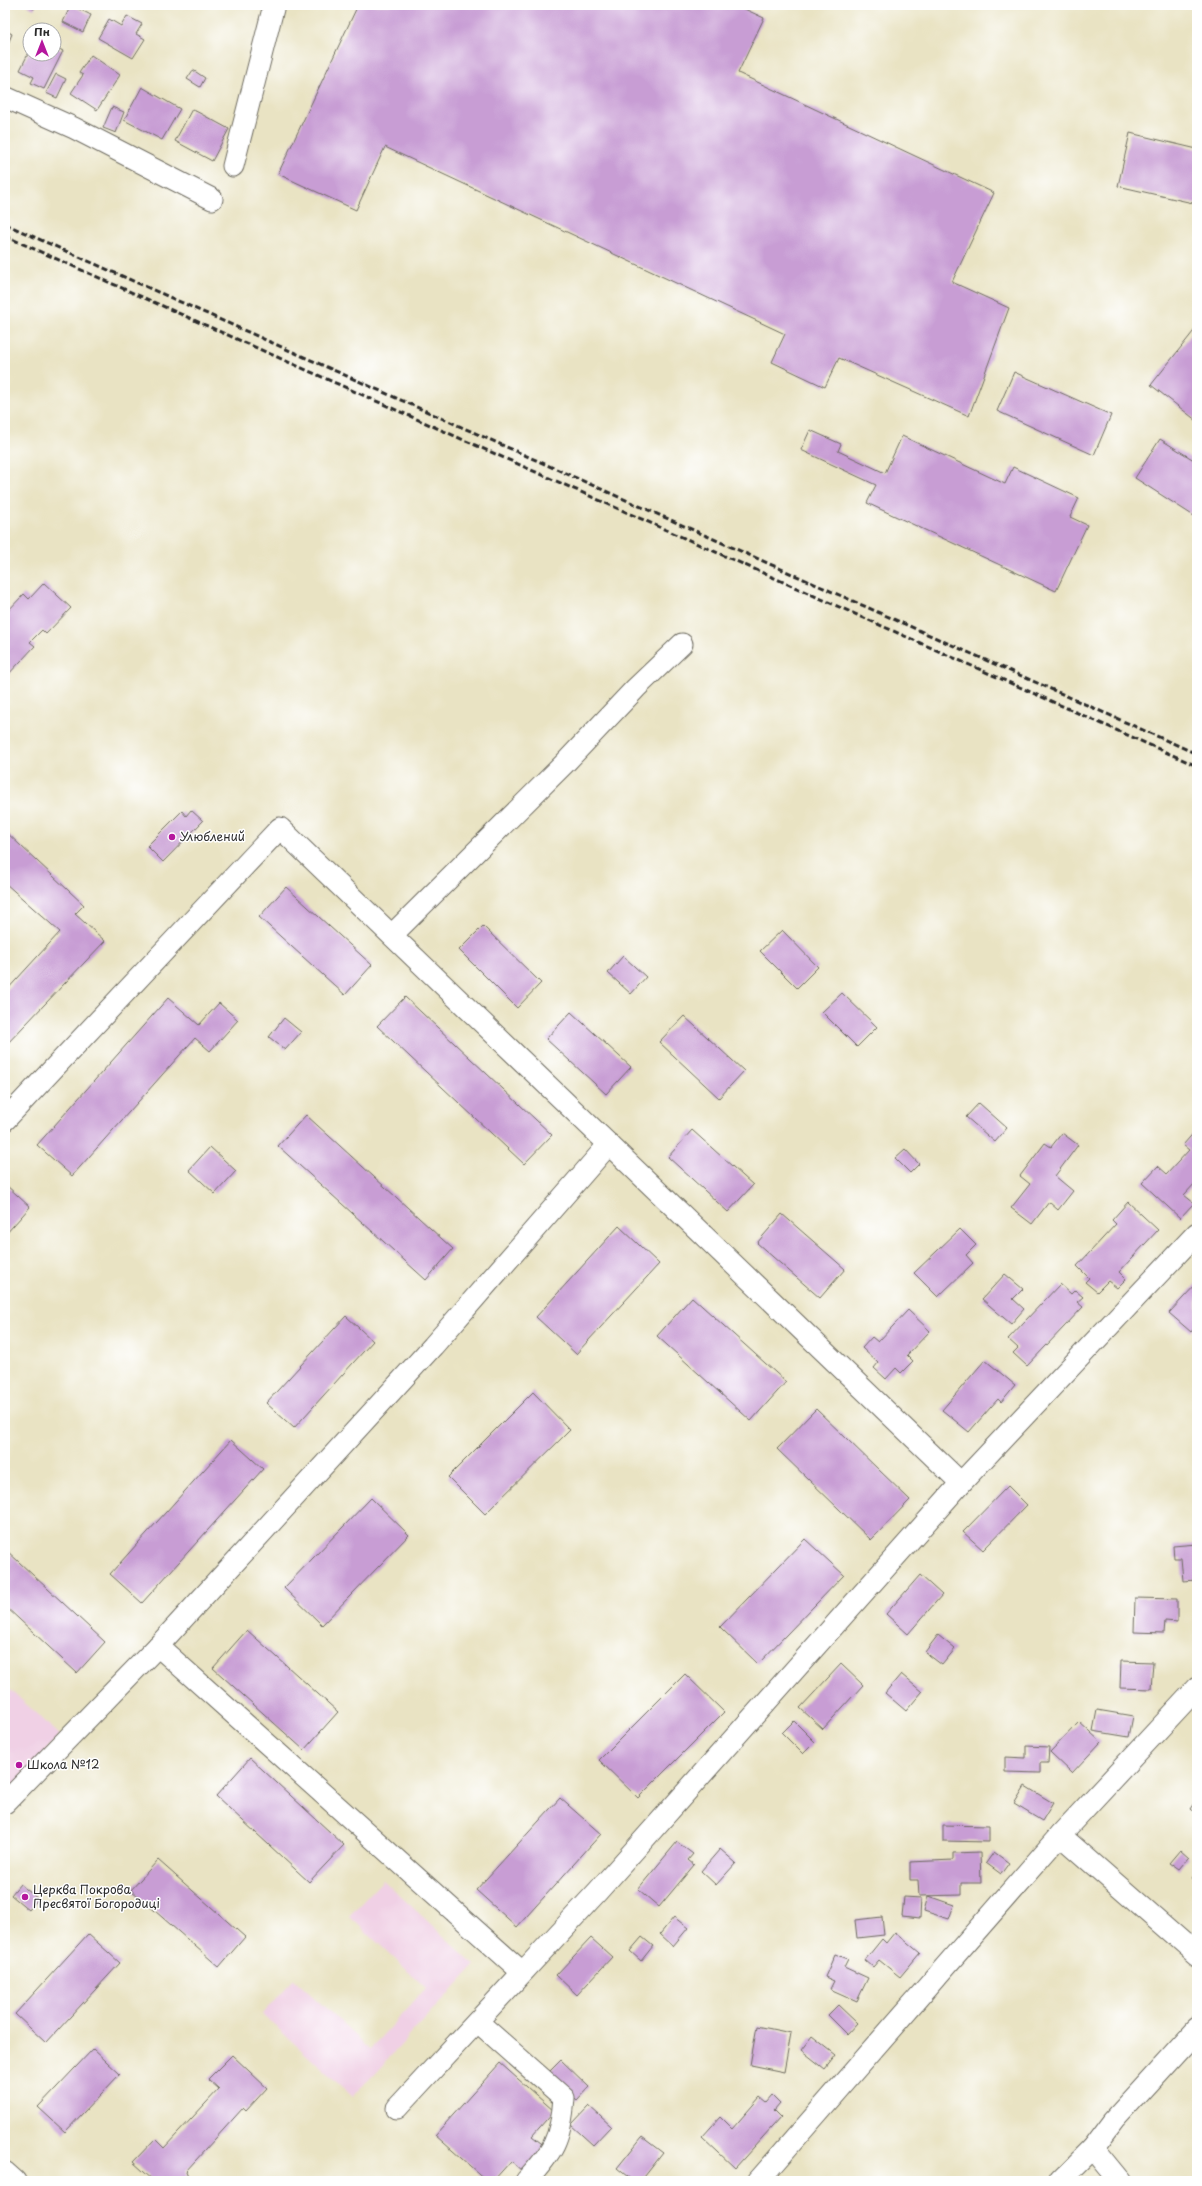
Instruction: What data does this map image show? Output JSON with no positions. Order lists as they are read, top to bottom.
{
  "places": ["Улюблений", "Школа №12", "Церква Покрова Пресвятої Богородиці"],
  "north": "top"
}
